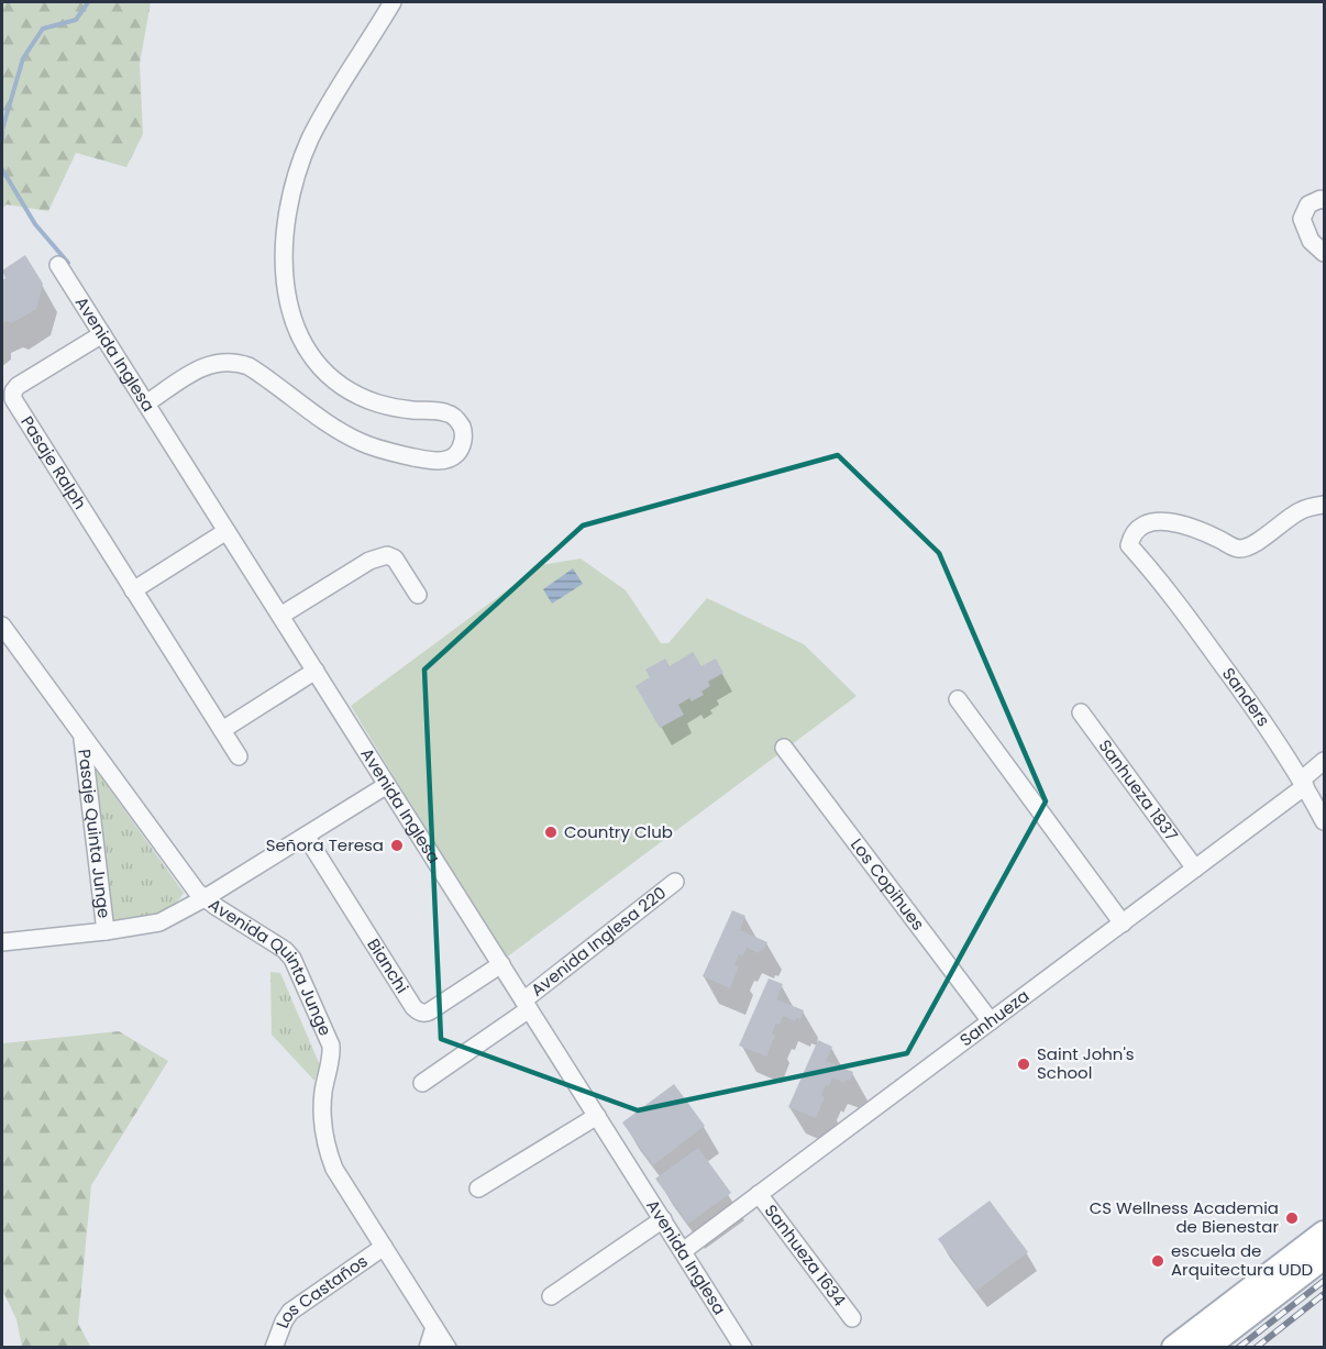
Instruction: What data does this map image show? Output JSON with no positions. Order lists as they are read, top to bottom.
{
  "streets": {
    "street": [
      "Avenida Inglesa",
      "Pasaje Ralph",
      "Sanders",
      "Sanhueza 1837",
      "Pasaje Quinta Junge",
      "Los Copihues",
      "Avenida Inglesa 220",
      "Bianchi",
      "Avenida Quinta Junge",
      "Sanhueza",
      "Sanhueza 1634",
      "Los Castaños"
    ]
  },
  "crossings": [
    ["Avenida Inglesa", "Pasaje Ralph"],
    ["Avenida Inglesa", "Avenida Inglesa 220"],
    ["Avenida Inglesa", "Bianchi"],
    ["Avenida Inglesa", "Sanhueza"],
    ["Sanders", "Sanhueza"],
    ["Sanhueza 1837", "Sanhueza"],
    ["Pasaje Quinta Junge", "Avenida Quinta Junge"],
    ["Los Copihues", "Sanhueza"],
    ["Avenida Quinta Junge", "Los Castaños"],
    ["Sanhueza", "Sanhueza 1634"]
  ],
  "places": [
    "Country Club",
    "Señora Teresa",
    "Saint John's School",
    "CS Wellness Academia de Bienestar",
    "escuela de Arquitectura UDD"
  ]
}
